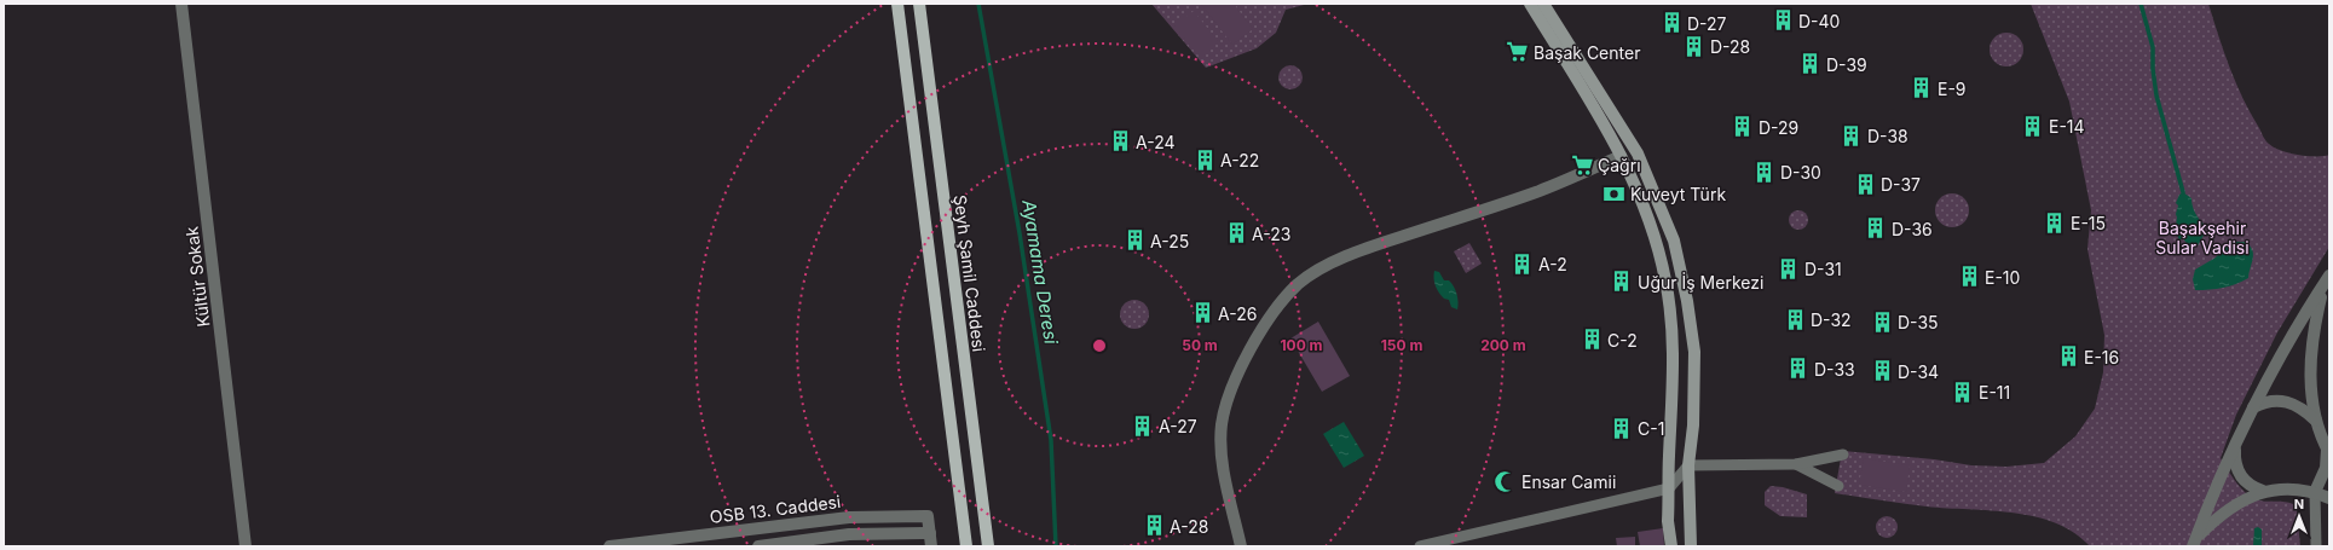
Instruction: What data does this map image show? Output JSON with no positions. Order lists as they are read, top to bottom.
{
  "streets": {
    "main road": ["Şeyh Şamil Caddesi"],
    "street": ["Kültür Sokak", "OSB 13. Caddesi"]
  },
  "water": ["Ayamama Deresi"],
  "parks": ["Başakşehir Sular Vadisi"],
  "places": {
    "building": [
      "D-40",
      "D-27",
      "D-28",
      "D-39",
      "E-9",
      "E-14",
      "D-29",
      "D-38",
      "A-24",
      "A-22",
      "D-30",
      "D-37",
      "E-15",
      "D-36",
      "A-23",
      "A-25",
      "A-2",
      "D-31",
      "E-10",
      "Uğur İş Merkezi",
      "A-26",
      "D-32",
      "D-35",
      "C-2",
      "E-16",
      "D-33",
      "D-34",
      "E-11",
      "A-27",
      "C-1",
      "A-28"
    ],
    "supermarket": ["Başak Center", "Çağrı"],
    "bank": ["Kuveyt Türk"],
    "mosque": ["Ensar Camii"]
  },
  "north": "top",
  "rings": [
    "50 m",
    "100 m",
    "150 m",
    "200 m"
  ]
}
